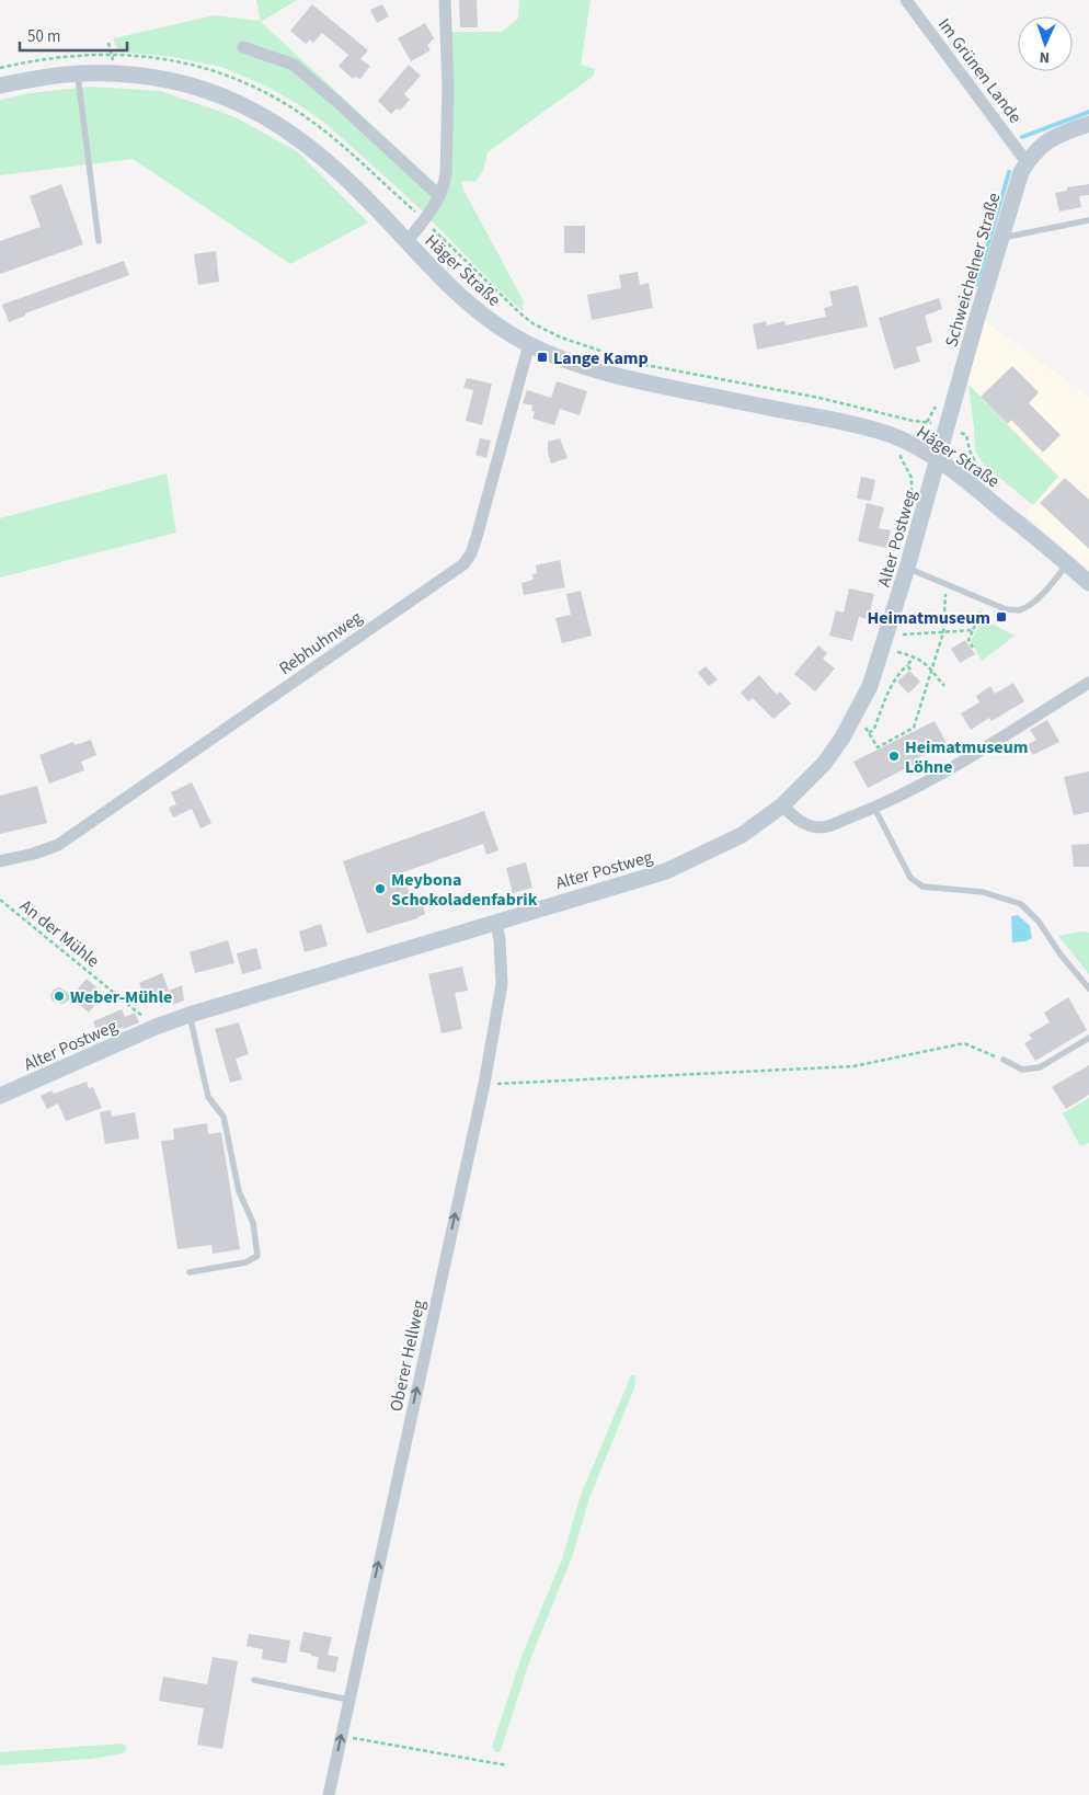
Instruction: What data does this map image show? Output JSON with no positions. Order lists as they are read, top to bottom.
{
  "streets": {
    "street": [
      "Im Grünen Lande",
      "Häger Straße",
      "Schweichelner Straße",
      "Alter Postweg",
      "Rebhuhnweg",
      "Oberer Hellweg"
    ],
    "path": ["An der Mühle"]
  },
  "crossings": [
    ["Im Grünen Lande", "Schweichelner Straße"],
    ["Häger Straße", "Schweichelner Straße"],
    ["Häger Straße", "Alter Postweg"],
    ["Häger Straße", "Rebhuhnweg"],
    ["Schweichelner Straße", "Alter Postweg"],
    ["Alter Postweg", "An der Mühle"],
    ["Alter Postweg", "Oberer Hellweg"]
  ],
  "one_way": ["Oberer Hellweg"],
  "places": {
    "transit": ["Lange Kamp", "Heimatmuseum"],
    "other": ["Heimatmuseum Löhne", "Meybona Schokoladenfabrik", "Weber-Mühle"]
  },
  "scale_bar": "50 m",
  "north": "bottom"
}
